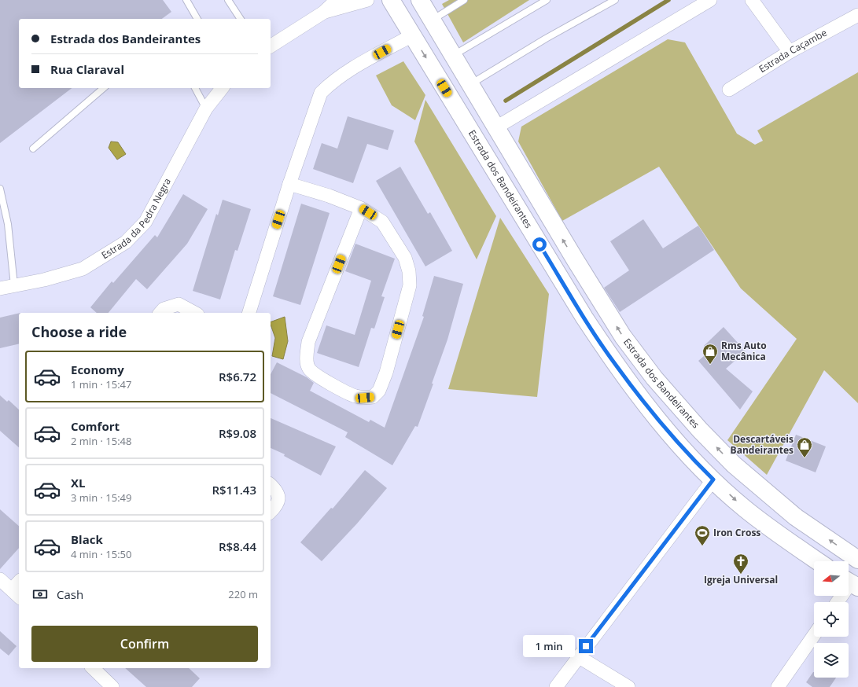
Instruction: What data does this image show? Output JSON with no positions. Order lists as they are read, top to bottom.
{
  "streets": {
    "main road": ["Estrada dos Bandeirantes"],
    "street": ["Estrada Caçambe", "Estrada da Pedra Negra"]
  },
  "places": {
    "shop": ["Rms Auto Mecânica", "Descartáveis Bandeirantes"],
    "sports": ["Iron Cross"],
    "church": ["Igreja Universal"]
  },
  "north": "left",
  "page": {
    "banner": ["Estrada dos Bandeirantes", "Rua Claraval"],
    "heading": "Choose a ride",
    "list": [
      {
        "name": "Economy",
        "note": "1 min · 15:47",
        "value": "R$6.72"
      },
      {
        "name": "Comfort",
        "note": "2 min · 15:48",
        "value": "R$9.08"
      },
      {
        "name": "XL",
        "note": "3 min · 15:49",
        "value": "R$11.43"
      },
      {
        "name": "Black",
        "note": "4 min · 15:50",
        "value": "R$8.44"
      }
    ],
    "pay": ["Cash", "220 m"],
    "buttons": "Confirm",
    "bubble": "1 min"
  }
}
